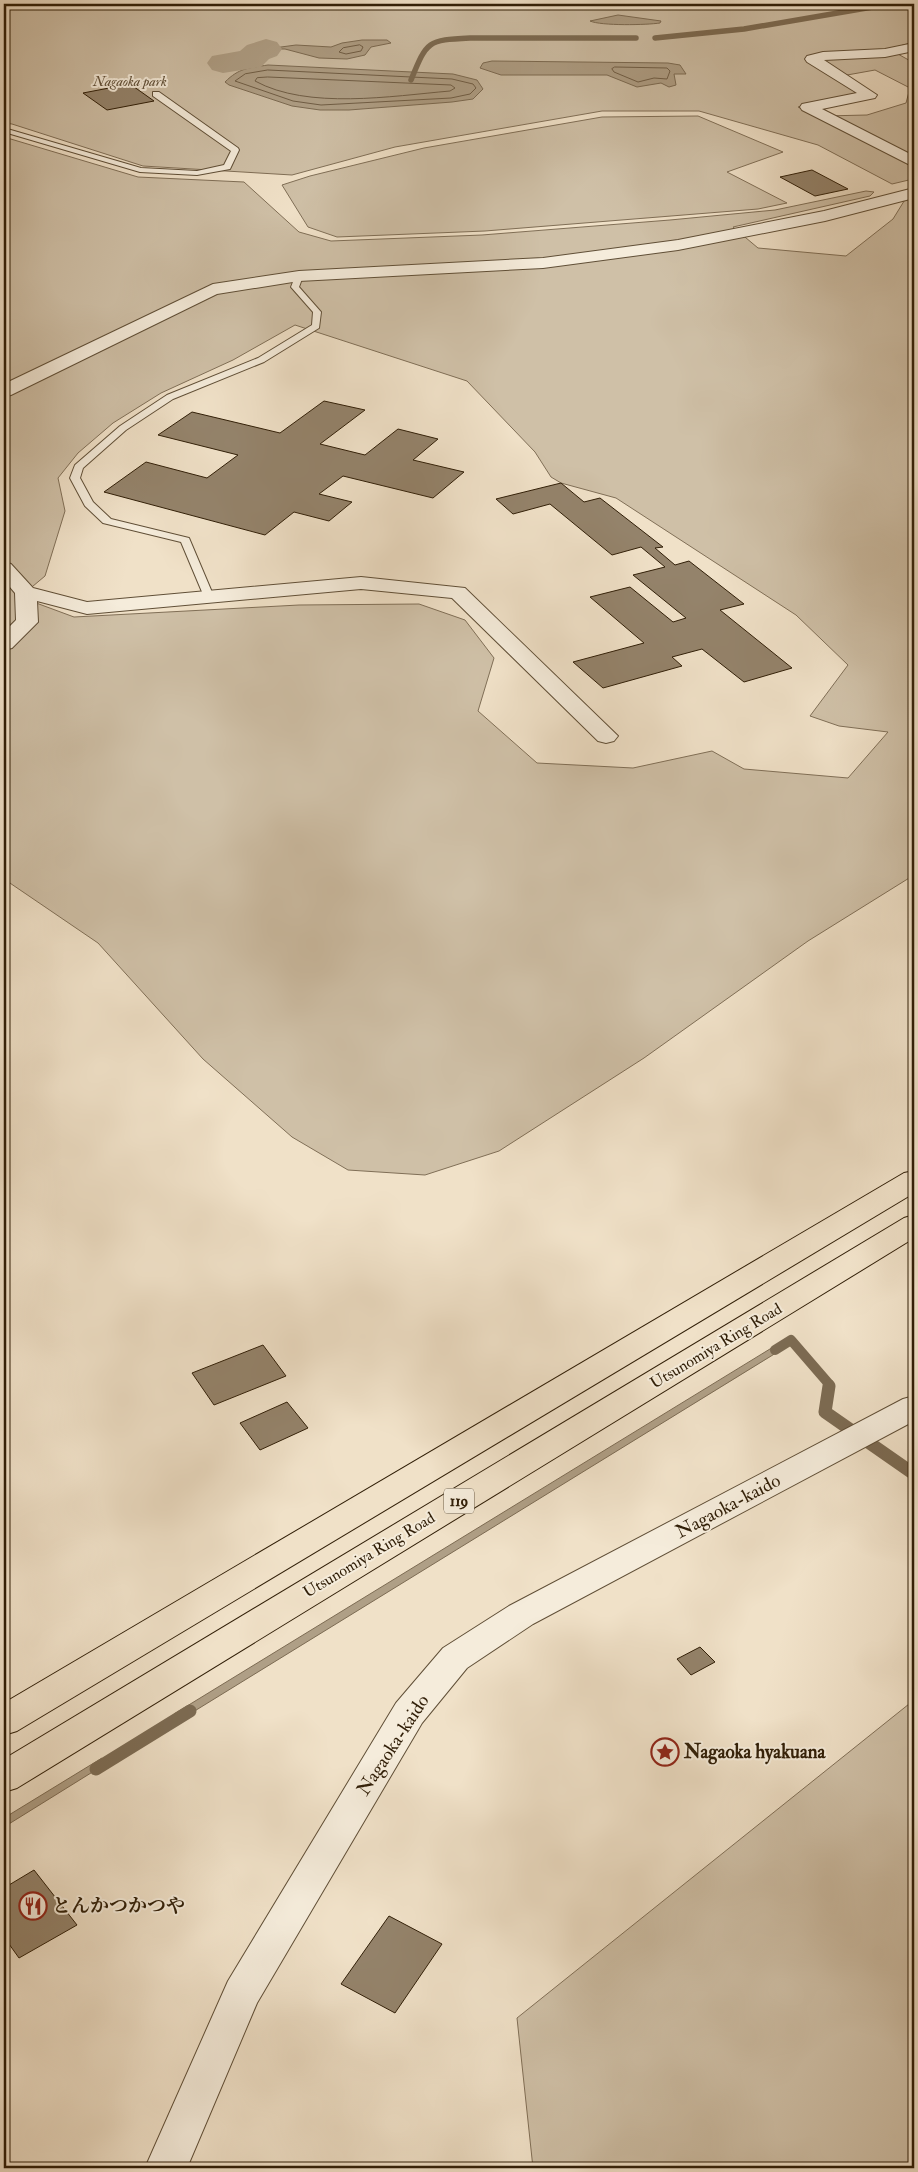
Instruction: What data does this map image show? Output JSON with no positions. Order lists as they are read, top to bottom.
{
  "streets": {
    "highway": ["Utsunomiya Ring Road", "119"],
    "street": ["Nagaoka-kaido"]
  },
  "parks": ["Nagaoka park"],
  "places": {
    "place": ["Nagaoka hyakuana"],
    "restaurant": ["とんかつかつや"]
  }
}
